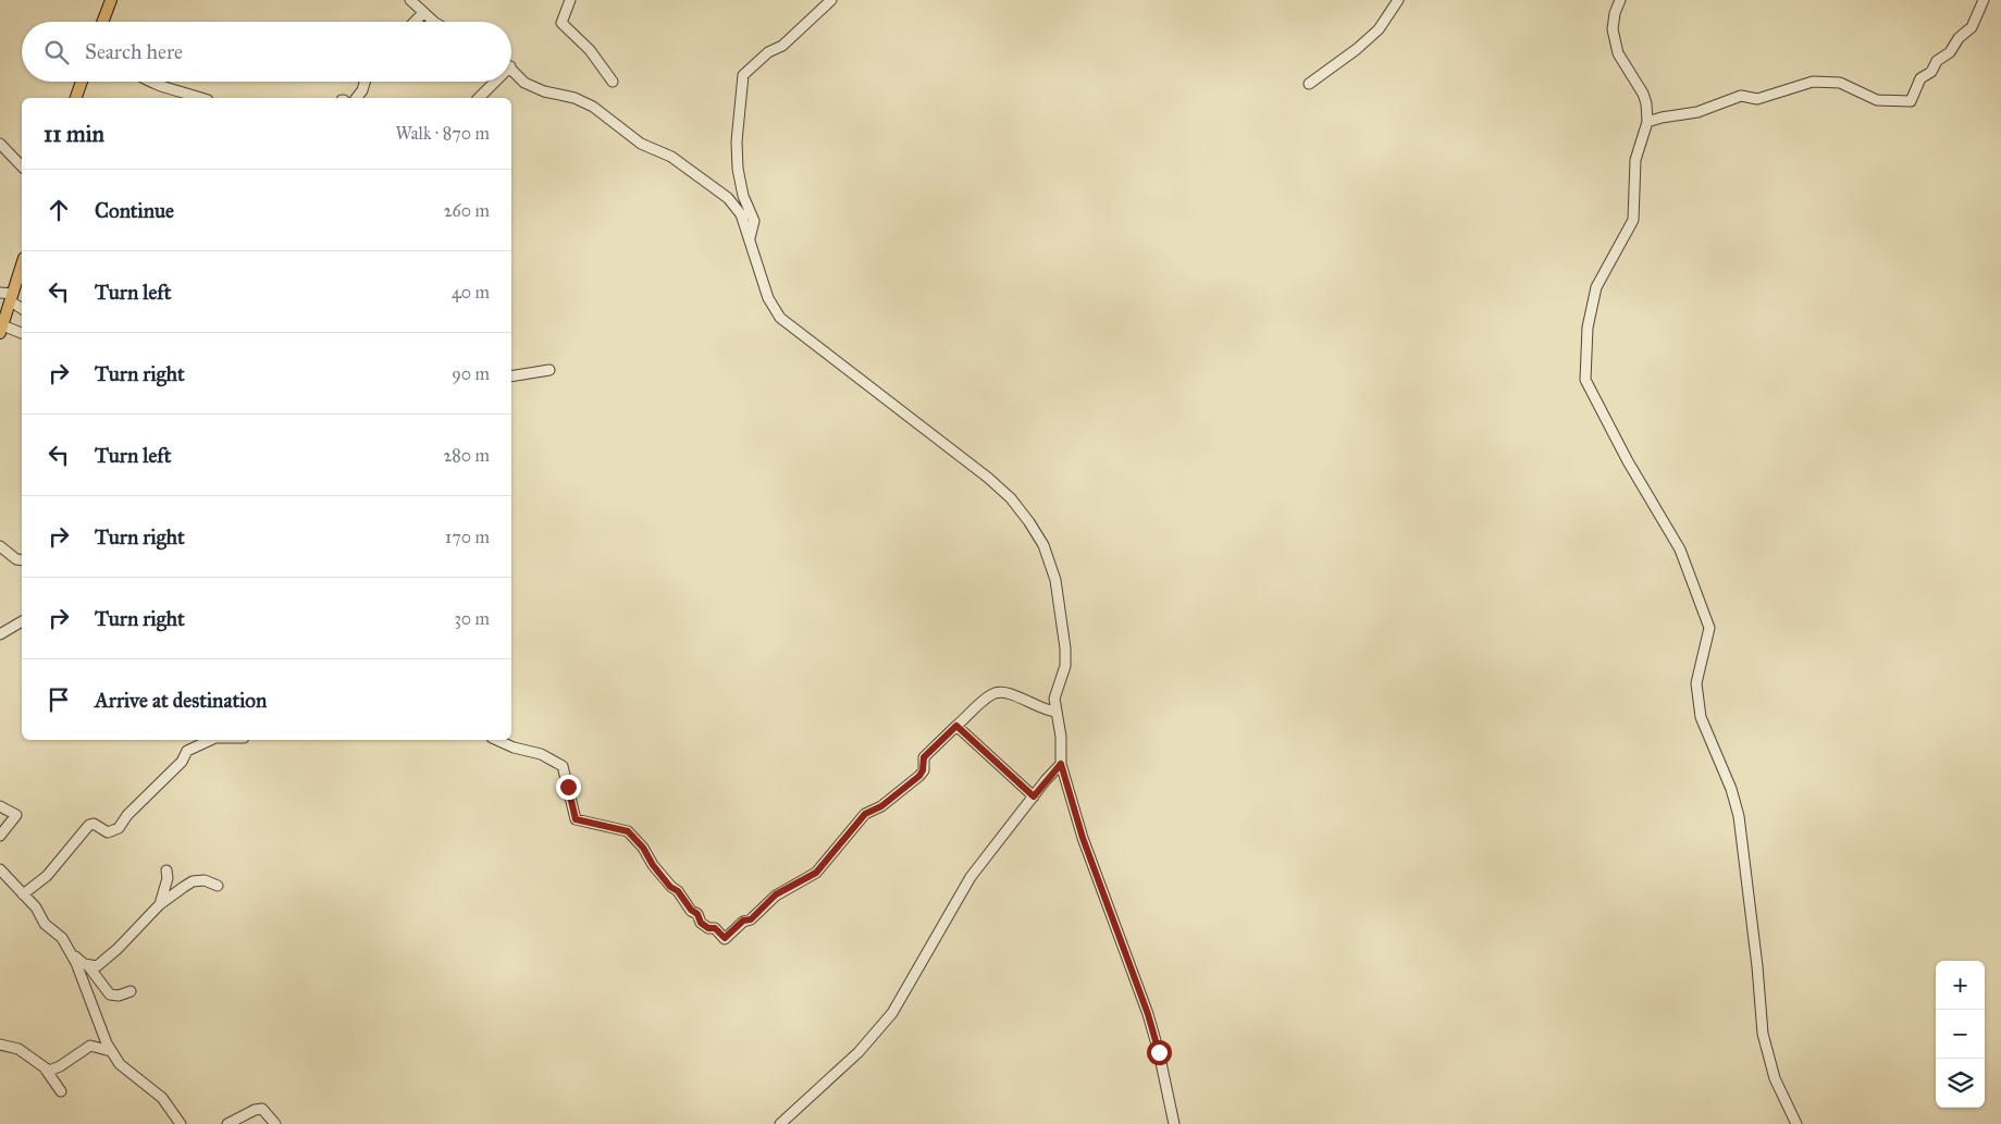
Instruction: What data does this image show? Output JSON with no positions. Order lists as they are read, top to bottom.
{
  "page": {
    "search": "Search here",
    "heading": ["11 min", "Walk · 870 m"],
    "list": [
      ["Continue", "260 m"],
      ["Turn left", "40 m"],
      ["Turn right", "90 m"],
      ["Turn left", "280 m"],
      ["Turn right", "170 m"],
      ["Turn right", "30 m"],
      "Arrive at destination"
    ],
    "map_buttons": ["+", "−"]
  }
}
